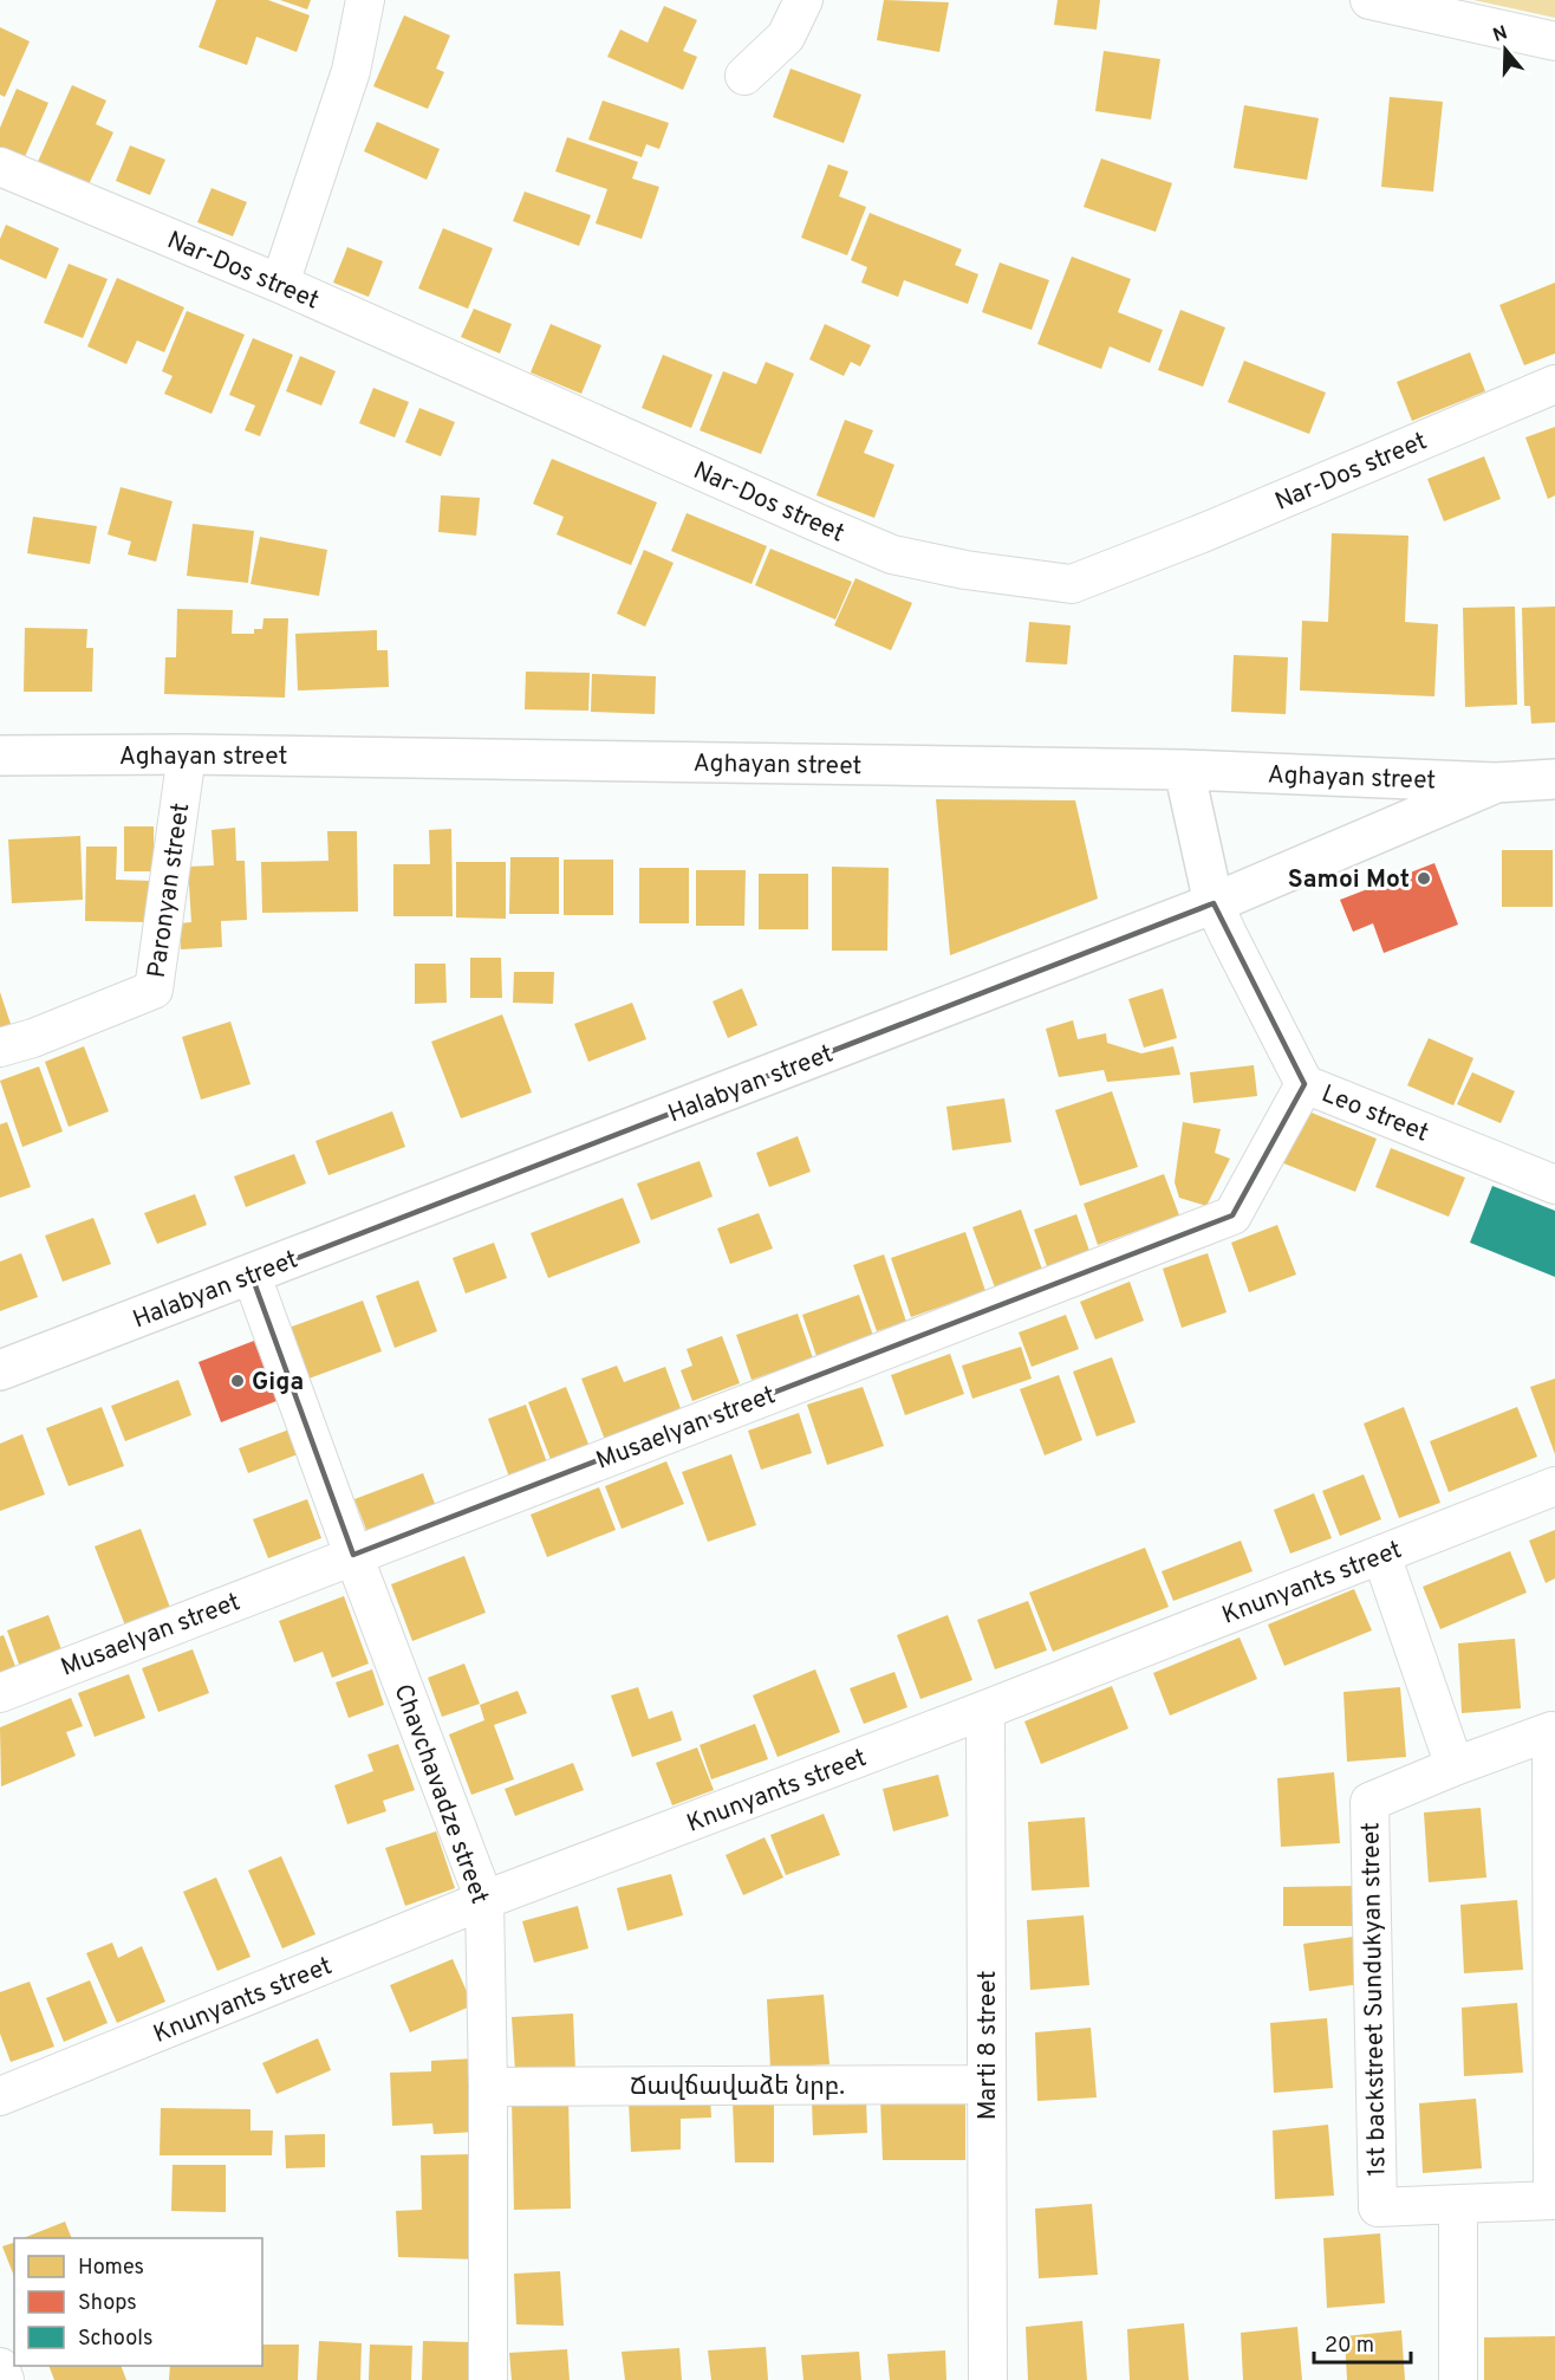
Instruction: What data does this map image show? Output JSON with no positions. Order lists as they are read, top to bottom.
{
  "streets": {
    "main road": ["Aghayan street", "Halabyan street"],
    "street": [
      "Nar-Dos street",
      "Paronyan street",
      "Leo street",
      "Musaelyan street",
      "Knunyants street",
      "Chavchavadze street",
      "1st backstreet Sundukyan street",
      "Marti 8 street",
      "Ճավճավաձե նրբ."
    ]
  },
  "crossings": [
    ["Aghayan street", "Paronyan street"],
    ["Aghayan street", "Halabyan street"],
    ["Halabyan street", "Leo street"],
    ["Halabyan street", "Chavchavadze street"],
    ["Leo street", "Musaelyan street"],
    ["Musaelyan street", "Chavchavadze street"],
    ["Knunyants street", "Chavchavadze street"],
    ["Knunyants street", "Marti 8 street"],
    ["Chavchavadze street", "Ճավճավաձե նրբ."],
    ["Marti 8 street", "Ճավճավաձե նրբ."]
  ],
  "places": ["Samoi Mot", "Giga"],
  "legend": ["Homes", "Shops", "Schools"],
  "scale_bar": "20 m",
  "north": "top"
}
